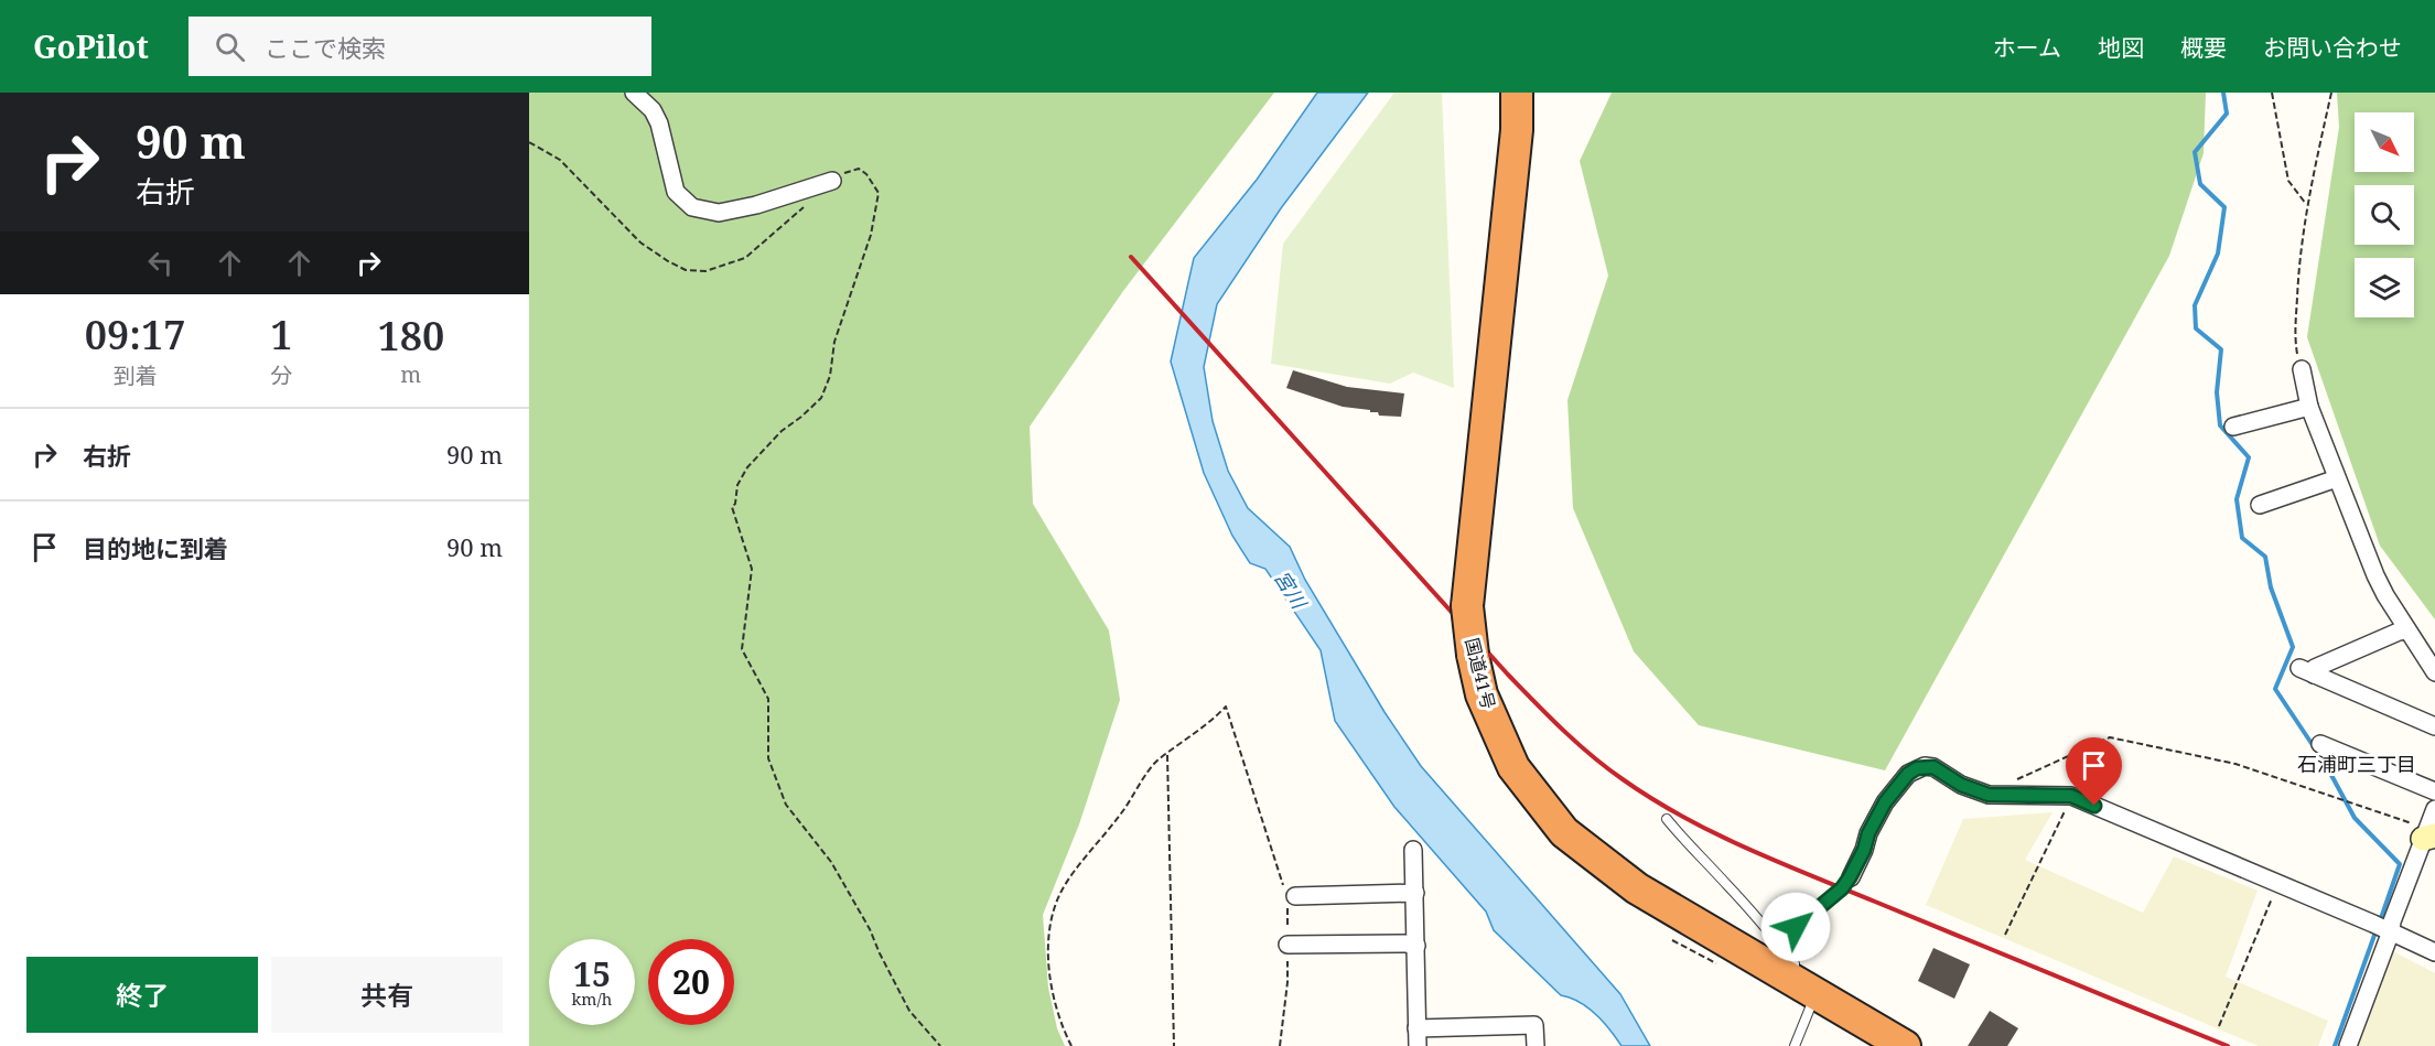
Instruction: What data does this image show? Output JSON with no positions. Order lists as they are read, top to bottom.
{
  "streets": {
    "highway": ["国道41号"]
  },
  "districts": ["石浦町三丁目"],
  "water": ["宮川"],
  "north": "bottom right",
  "page": {
    "header": "GoPilot",
    "search": "ここで検索",
    "nav": [
      "ホーム",
      "地図",
      "概要",
      "お問い合わせ"
    ],
    "turn": ["90 m", "右折"],
    "eta": [
      "09:17",
      "到着",
      "1",
      "分",
      "180",
      "m"
    ],
    "list": [
      {
        "name": "右折",
        "value": "90 m"
      },
      {
        "name": "目的地に到着",
        "value": "90 m"
      }
    ],
    "speed": "15 km/h",
    "limit": "20",
    "buttons": ["終了", "共有"]
  }
}
